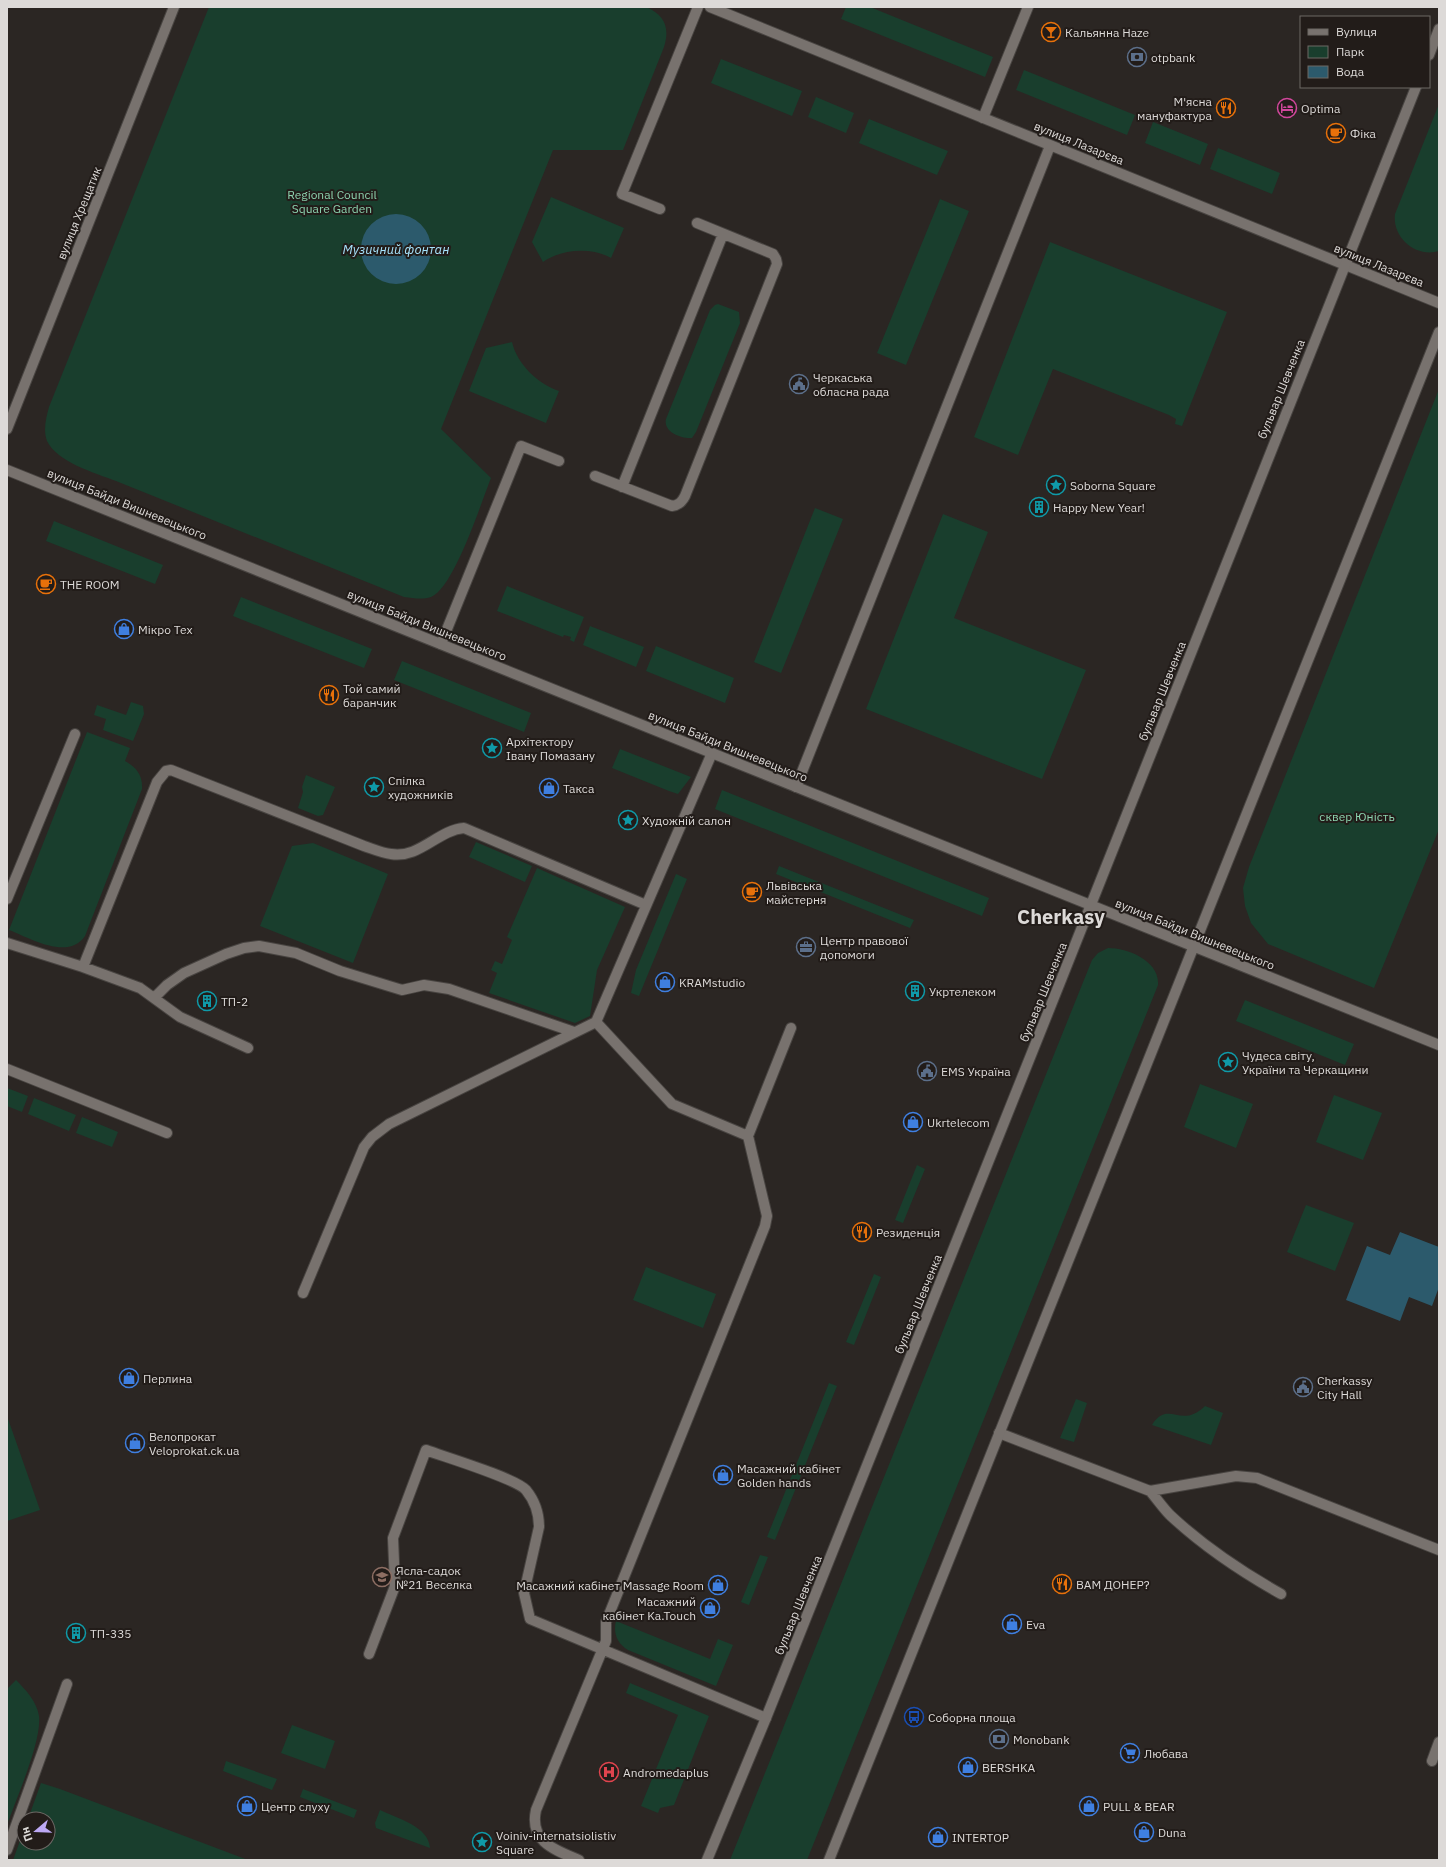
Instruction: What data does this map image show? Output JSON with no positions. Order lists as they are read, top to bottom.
{
  "streets": {
    "main road": [
      "вулиця Лазарєва",
      "вулиця Хрещатик",
      "бульвар Шевченка",
      "вулиця Байди Вишневецького"
    ]
  },
  "crossings": [
    ["вулиця Лазарєва", "бульвар Шевченка"],
    ["бульвар Шевченка", "вулиця Байди Вишневецького"]
  ],
  "districts": ["Cherkasy"],
  "water": ["Музичний фонтан"],
  "parks": ["Regional Council Square Garden", "сквер Юність"],
  "places": {
    "bar": ["Кальянна Haze"],
    "bank": ["otpbank", "Monobank"],
    "restaurant": [
      "М'ясна мануфактура",
      "Той самий баранчик",
      "Резиденція",
      "ВАМ ДОНЕР?"
    ],
    "hotel": ["Optima"],
    "cafe": ["Фіка", "THE ROOM", "Львівська майстерня"],
    "public building": ["Черкаська обласна рада", "EMS Україна", "Cherkassy City Hall"],
    "place": [
      "Soborna Square",
      "Архітектору Івану Помазану",
      "Спілка художників",
      "Художній салон",
      "Чудеса світу, України та Черкащини",
      "Voiniv-internatsiolistiv Square"
    ],
    "building": [
      "Happy New Year!",
      "Укртелеком",
      "ТП-2",
      "ТП-335"
    ],
    "shop": [
      "Мікро Тех",
      "Такса",
      "KRAMstudio",
      "Ukrtelecom",
      "Перлина",
      "Велопрокат Veloprokat.ck.ua",
      "Масажний кабінет Golden hands",
      "Масажний кабінет Massage Room",
      "Масажний кабінет Ka.Touch",
      "Eva",
      "BERSHKA",
      "Центр слуху",
      "PULL & BEAR",
      "Duna",
      "INTERTOP"
    ],
    "office": ["Центр правової допомоги"],
    "school or university": ["Ясла-садок №21 Веселка"],
    "bus stop": ["Соборна площа"],
    "supermarket": ["Любава"],
    "hospital": ["Andromedaplus"]
  },
  "legend": ["Вулиця", "Парк", "Вода"],
  "north": "left"
}
